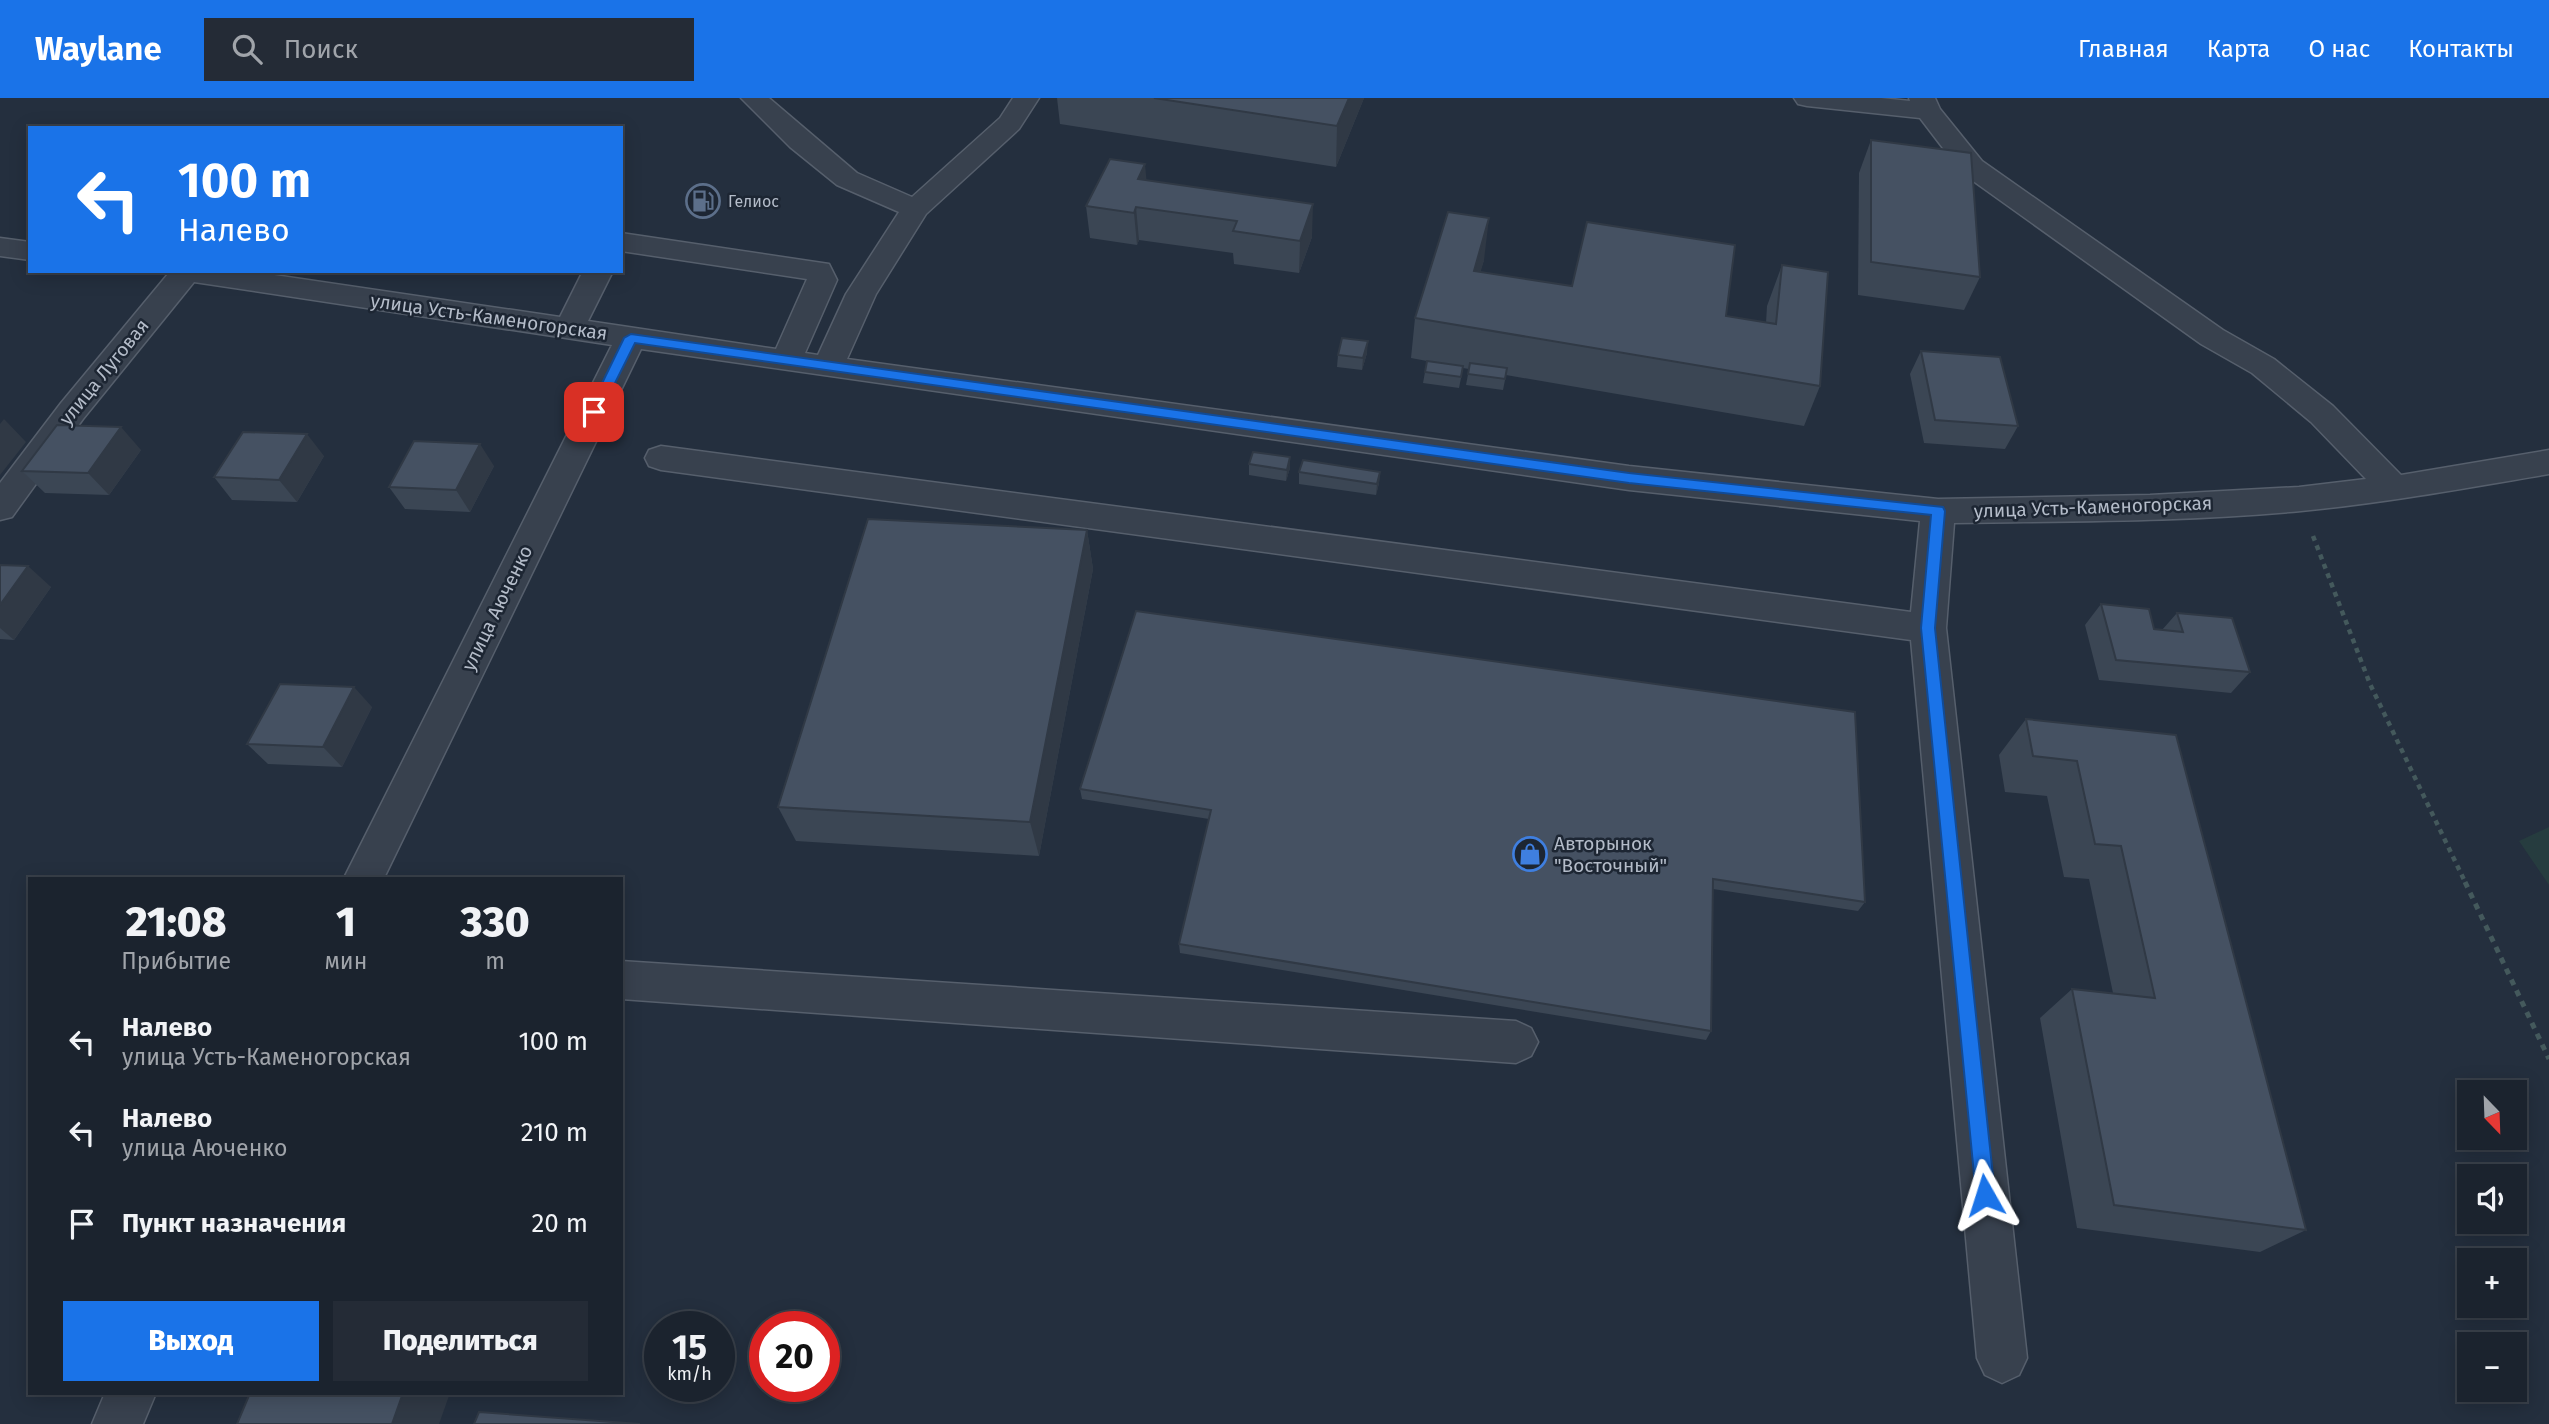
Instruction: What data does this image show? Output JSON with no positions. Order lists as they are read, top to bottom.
{
  "streets": {
    "street": ["улица Усть-Каменогорская", "улица Луговая", "улица Аюченко"]
  },
  "crossings": [
    ["улица Усть-Каменогорская", "улица Аюченко"]
  ],
  "places": {
    "fuel station": ["Гелиос"],
    "shop": ["Авторынок \"Восточный\""]
  },
  "north": "bottom right",
  "page": {
    "header": "Waylane",
    "search": "Поиск",
    "nav": [
      "Главная",
      "Карта",
      "О нас",
      "Контакты"
    ],
    "turn": ["100 m", "Налево"],
    "eta": [
      "21:08",
      "Прибытие",
      "1",
      "мин",
      "330",
      "m"
    ],
    "list": [
      {
        "name": "Налево",
        "note": "улица Усть-Каменогорская",
        "value": "100 m"
      },
      {
        "name": "Налево",
        "note": "улица Аюченко",
        "value": "210 m"
      },
      {
        "name": "Пункт назначения",
        "value": "20 m"
      }
    ],
    "map_buttons": ["+", "−"],
    "buttons": ["Выход", "Поделиться"],
    "speed": "15 km/h",
    "limit": "20"
  }
}
